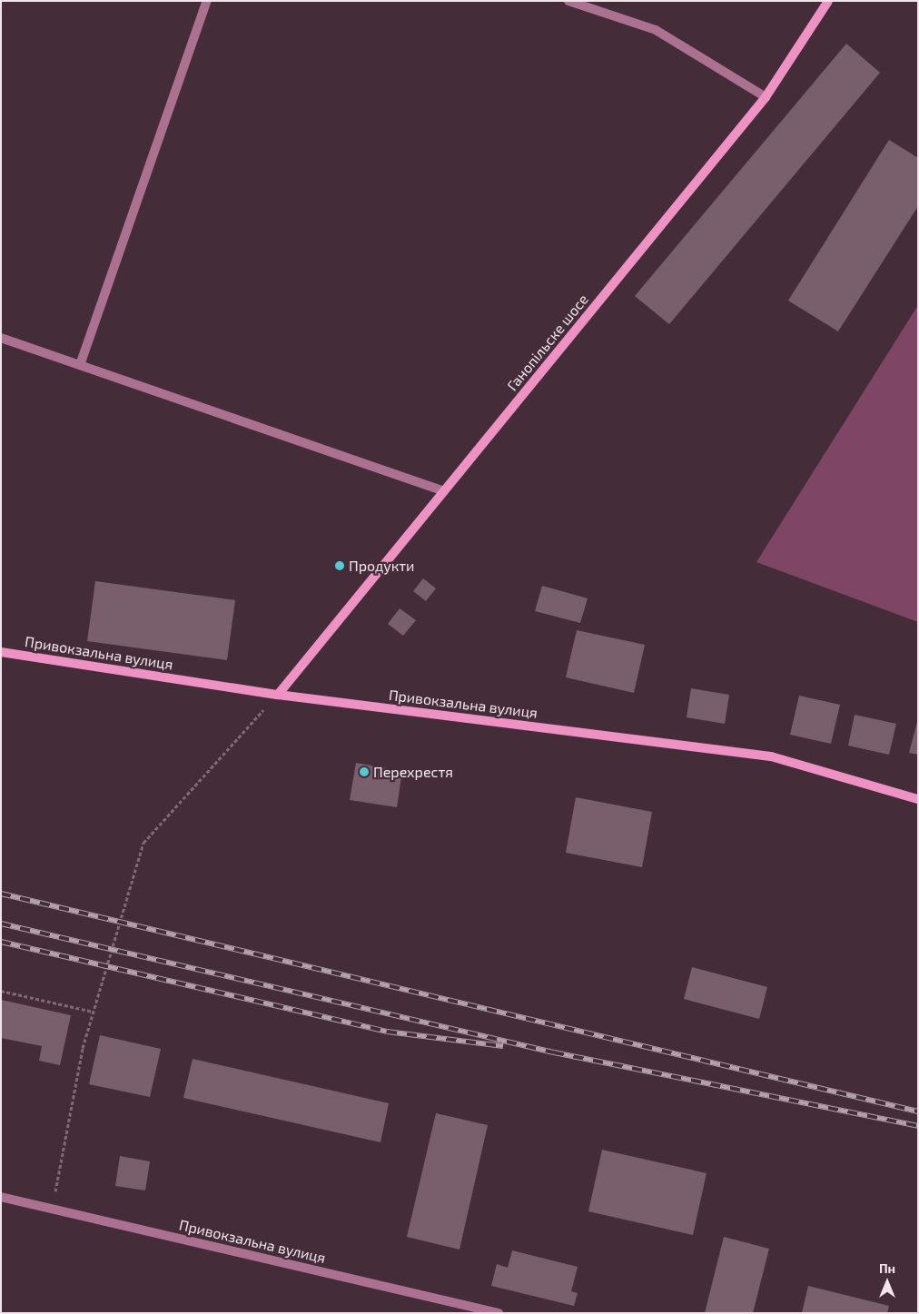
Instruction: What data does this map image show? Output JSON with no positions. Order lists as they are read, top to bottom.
{
  "streets": {
    "main road": ["Ганопільске шосе", "Привокзальна вулиця"]
  },
  "crossings": [
    ["Ганопільске шосе", "Привокзальна вулиця"]
  ],
  "places": ["Продукти", "Перехрестя"],
  "north": "top"
}
